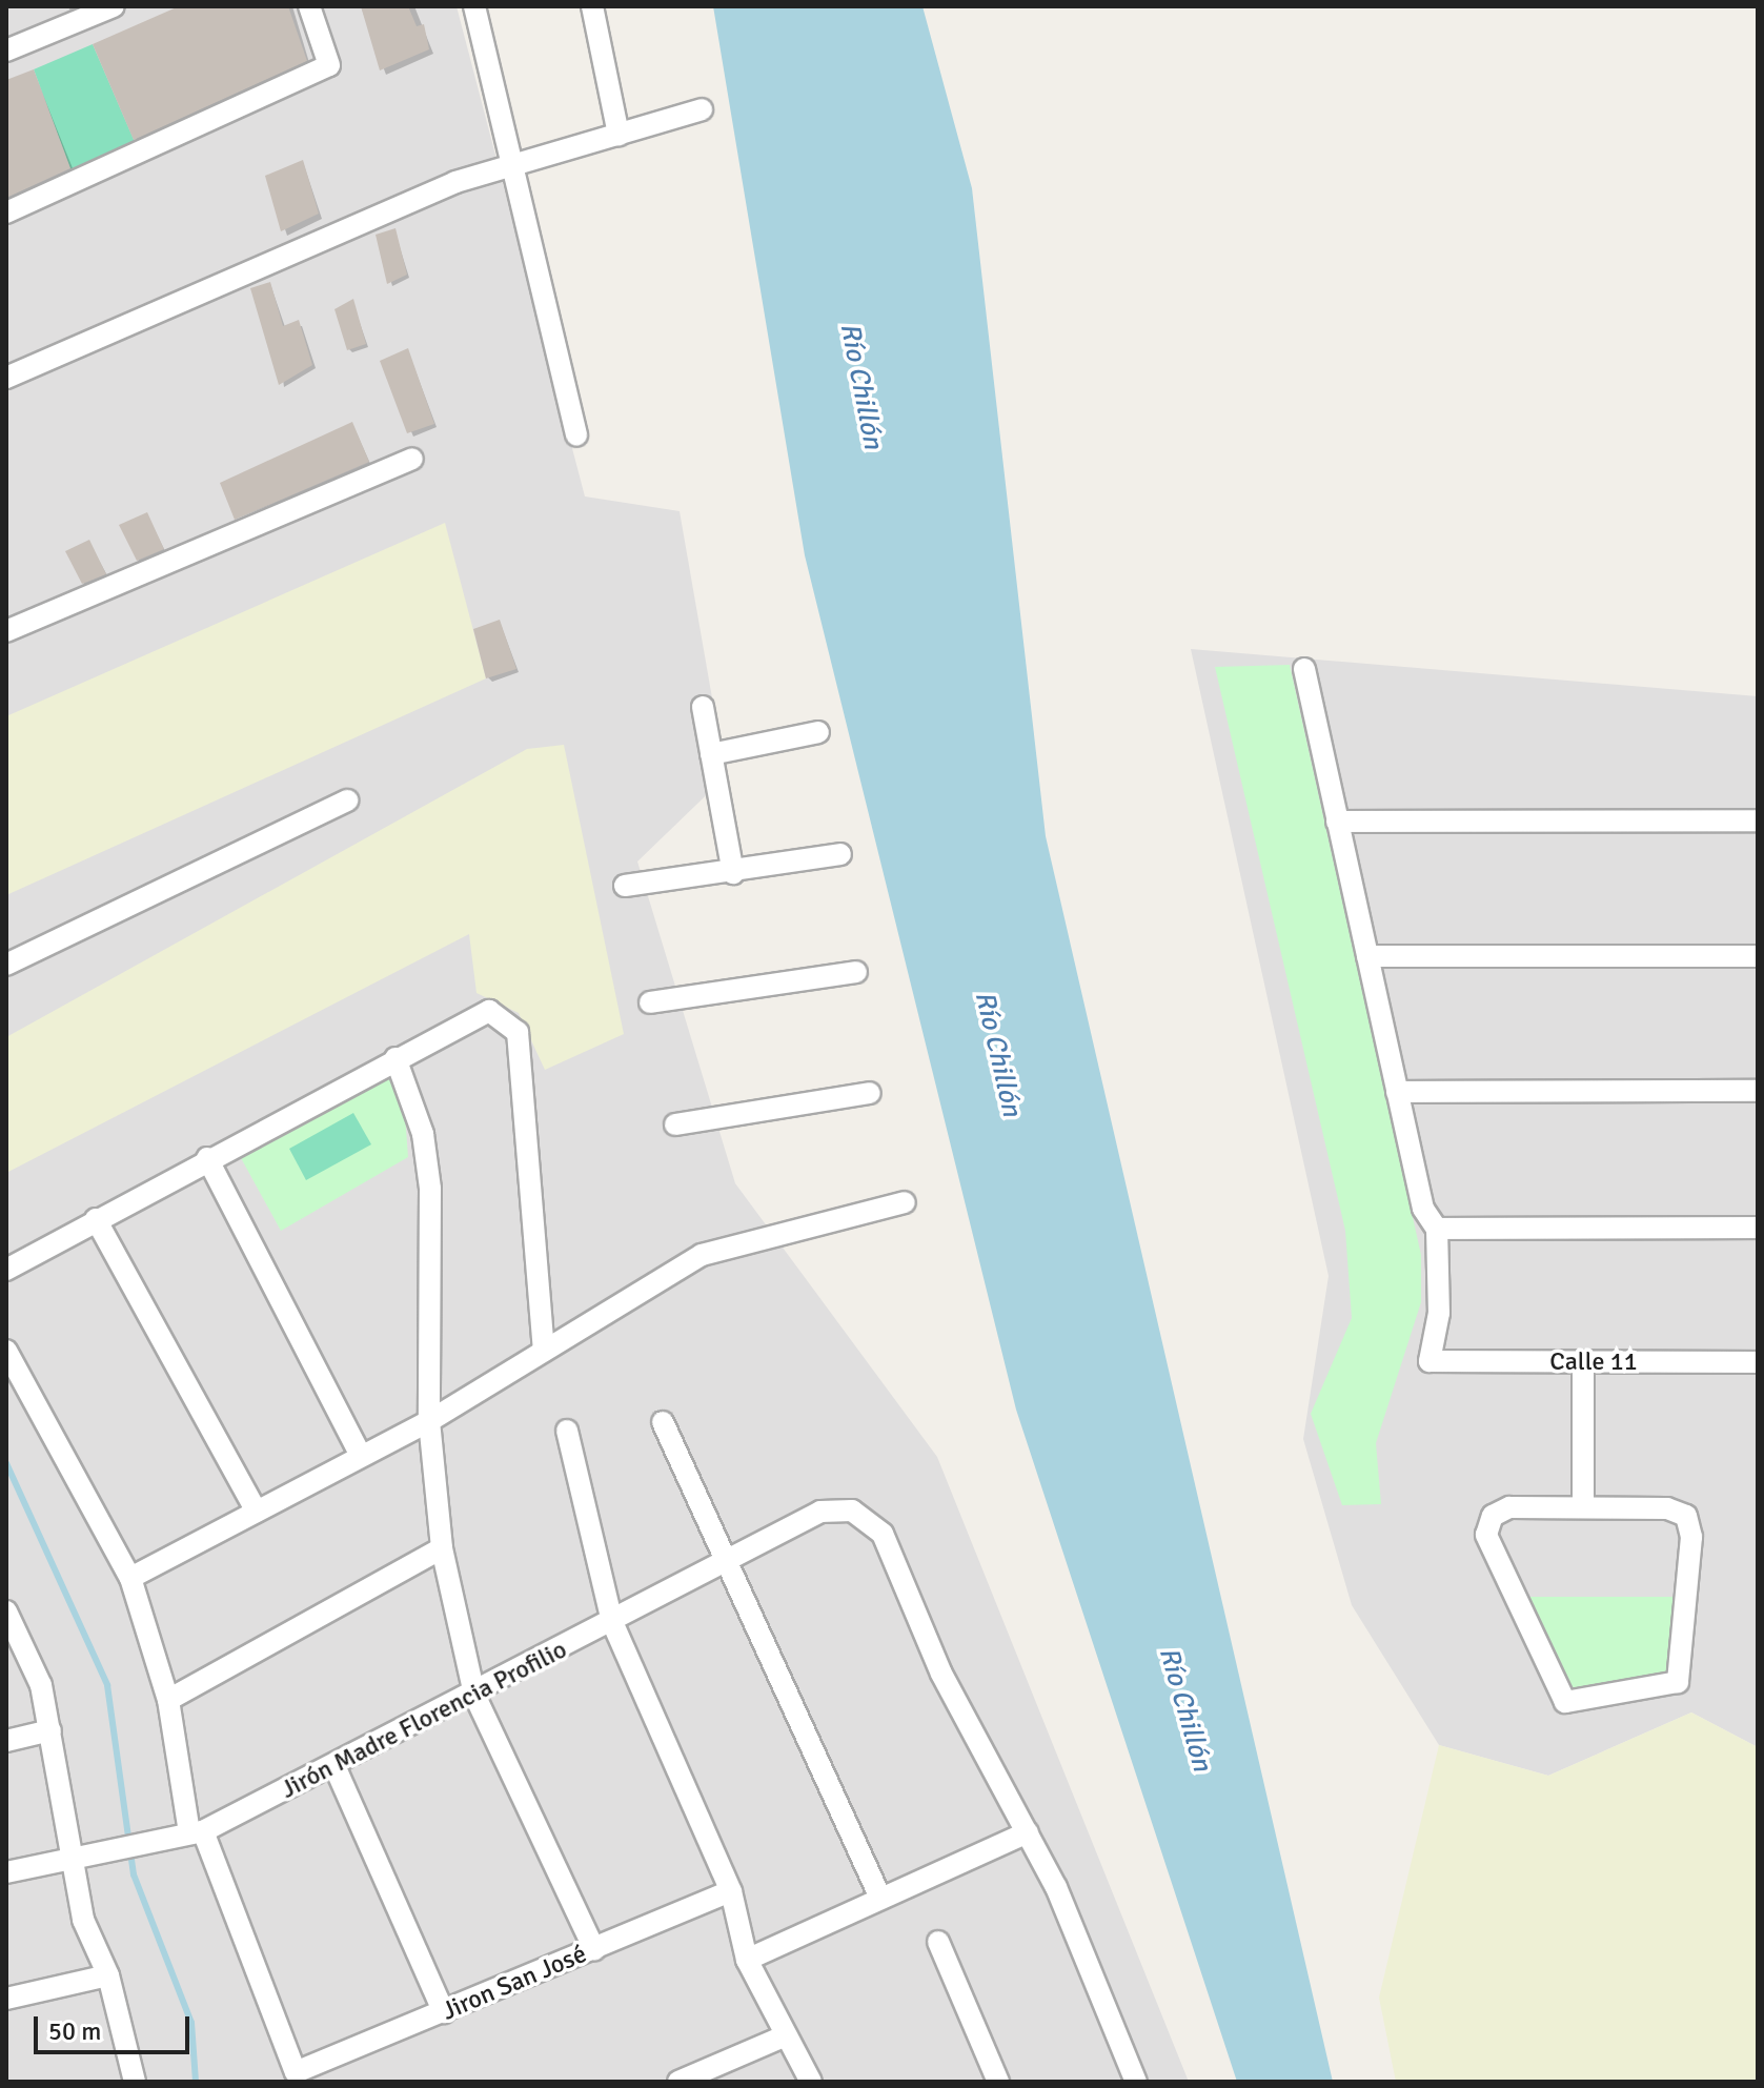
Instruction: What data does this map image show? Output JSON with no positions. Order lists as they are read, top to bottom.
{
  "streets": {
    "street": ["Calle 11", "Jirón Madre Florencia Profilio", "Jiron San José"]
  },
  "crossings": [
    ["Jirón Madre Florencia Profilio", "Jiron San José"]
  ],
  "water": ["Río Chillón"],
  "scale_bar": "50 m"
}
